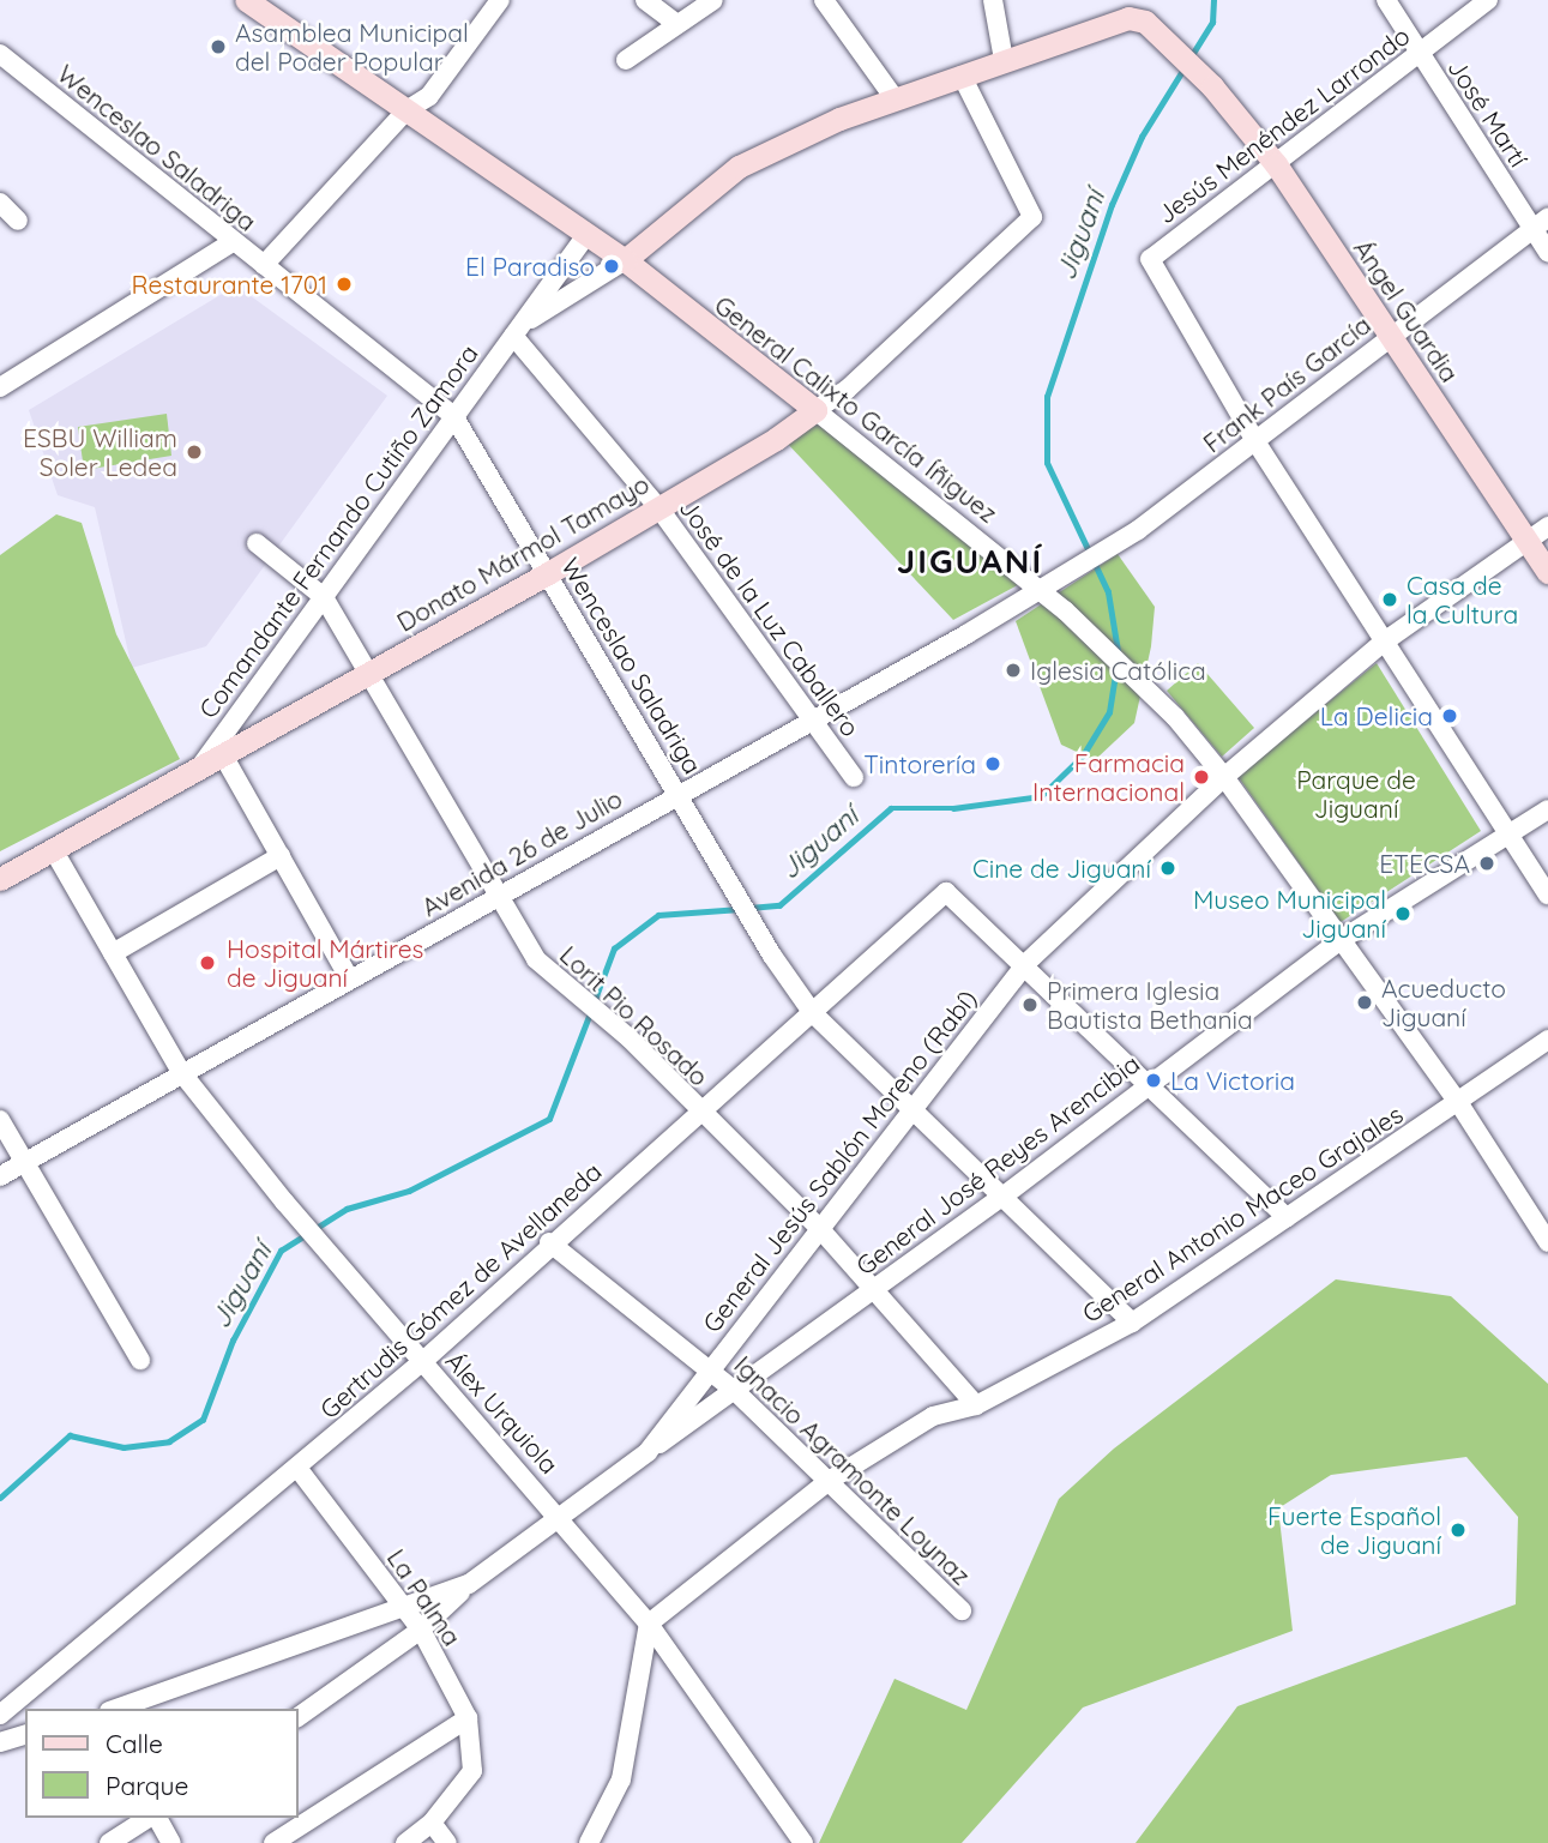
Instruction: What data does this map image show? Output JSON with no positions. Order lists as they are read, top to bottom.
{
  "streets": {
    "main road": [
      "Ángel Guardia",
      "General Calixto García Íñiguez",
      "Comandante Fernando Cutiño Zamora",
      "Donato Mármol Tamayo"
    ],
    "street": [
      "José Martí",
      "Jesús Menéndez Larrondo",
      "Wenceslao Saladriga",
      "Frank País García",
      "José de la Luz Caballero",
      "Avenida 26 de Julio",
      "Lorit Pio Rosado",
      "General Jesús Sablón Moreno (Rabí)",
      "General José Reyes Arencibia",
      "General Antonio Maceo Grajales",
      "Gertrudis Gómez de Avellaneda",
      "Álex Urquiola",
      "Ignacio Agramonte Loynaz",
      "La Palma"
    ]
  },
  "crossings": [
    ["José Martí", "Jesús Menéndez Larrondo"],
    ["José Martí", "Frank País García"],
    ["Jesús Menéndez Larrondo", "Ángel Guardia"],
    ["Jesús Menéndez Larrondo", "Frank País García"],
    ["Wenceslao Saladriga", "Comandante Fernando Cutiño Zamora"],
    ["Wenceslao Saladriga", "Donato Mármol Tamayo"],
    ["Wenceslao Saladriga", "Avenida 26 de Julio"],
    ["Wenceslao Saladriga", "General Jesús Sablón Moreno (Rabí)"],
    ["Wenceslao Saladriga", "General José Reyes Arencibia"],
    ["Wenceslao Saladriga", "General Antonio Maceo Grajales"],
    ["Wenceslao Saladriga", "Gertrudis Gómez de Avellaneda"],
    ["Ángel Guardia", "Frank País García"],
    ["Ángel Guardia", "Comandante Fernando Cutiño Zamora"],
    ["Ángel Guardia", "General Jesús Sablón Moreno (Rabí)"],
    ["Frank País García", "Avenida 26 de Julio"],
    ["General Calixto García Íñiguez", "Comandante Fernando Cutiño Zamora"],
    ["General Calixto García Íñiguez", "Donato Mármol Tamayo"],
    ["General Calixto García Íñiguez", "Avenida 26 de Julio"],
    ["General Calixto García Íñiguez", "General Jesús Sablón Moreno (Rabí)"],
    ["General Calixto García Íñiguez", "General José Reyes Arencibia"],
    ["General Calixto García Íñiguez", "General Antonio Maceo Grajales"],
    ["Comandante Fernando Cutiño Zamora", "Donato Mármol Tamayo"],
    ["Comandante Fernando Cutiño Zamora", "José de la Luz Caballero"],
    ["Comandante Fernando Cutiño Zamora", "Lorit Pio Rosado"],
    ["Donato Mármol Tamayo", "José de la Luz Caballero"],
    ["Donato Mármol Tamayo", "Lorit Pio Rosado"],
    ["Donato Mármol Tamayo", "Álex Urquiola"],
    ["José de la Luz Caballero", "Avenida 26 de Julio"],
    ["Avenida 26 de Julio", "Lorit Pio Rosado"],
    ["Avenida 26 de Julio", "Álex Urquiola"],
    ["Lorit Pio Rosado", "General Jesús Sablón Moreno (Rabí)"],
    ["Lorit Pio Rosado", "General José Reyes Arencibia"],
    ["Lorit Pio Rosado", "General Antonio Maceo Grajales"],
    ["Lorit Pio Rosado", "Gertrudis Gómez de Avellaneda"],
    ["General Jesús Sablón Moreno (Rabí)", "General José Reyes Arencibia"],
    ["General Jesús Sablón Moreno (Rabí)", "Gertrudis Gómez de Avellaneda"],
    ["General Jesús Sablón Moreno (Rabí)", "Álex Urquiola"],
    ["General Jesús Sablón Moreno (Rabí)", "Ignacio Agramonte Loynaz"],
    ["General Jesús Sablón Moreno (Rabí)", "La Palma"],
    ["General José Reyes Arencibia", "Ignacio Agramonte Loynaz"],
    ["General Antonio Maceo Grajales", "Álex Urquiola"],
    ["General Antonio Maceo Grajales", "Ignacio Agramonte Loynaz"],
    ["Gertrudis Gómez de Avellaneda", "Álex Urquiola"],
    ["Gertrudis Gómez de Avellaneda", "Ignacio Agramonte Loynaz"],
    ["Gertrudis Gómez de Avellaneda", "La Palma"]
  ],
  "districts": ["JIGUANÍ"],
  "water": ["Jiguaní"],
  "parks": ["Parque de Jiguaní"],
  "places": [
    "Asamblea Municipal del Poder Popular",
    "El Paradiso",
    "Restaurante 1701",
    "ESBU William Soler Ledea",
    "Casa de la Cultura",
    "Iglesia Católica",
    "La Delicia",
    "Tintorería",
    "Farmacia Internacional",
    "ETECSA",
    "Cine de Jiguaní",
    "Museo Municipal Jiguaní",
    "Hospital Mártires de Jiguaní",
    "Acueducto Jiguaní",
    "Primera Iglesia Bautista Bethania",
    "La Victoria",
    "Fuerte Español de Jiguaní"
  ],
  "legend": ["Calle", "Parque"]
}
